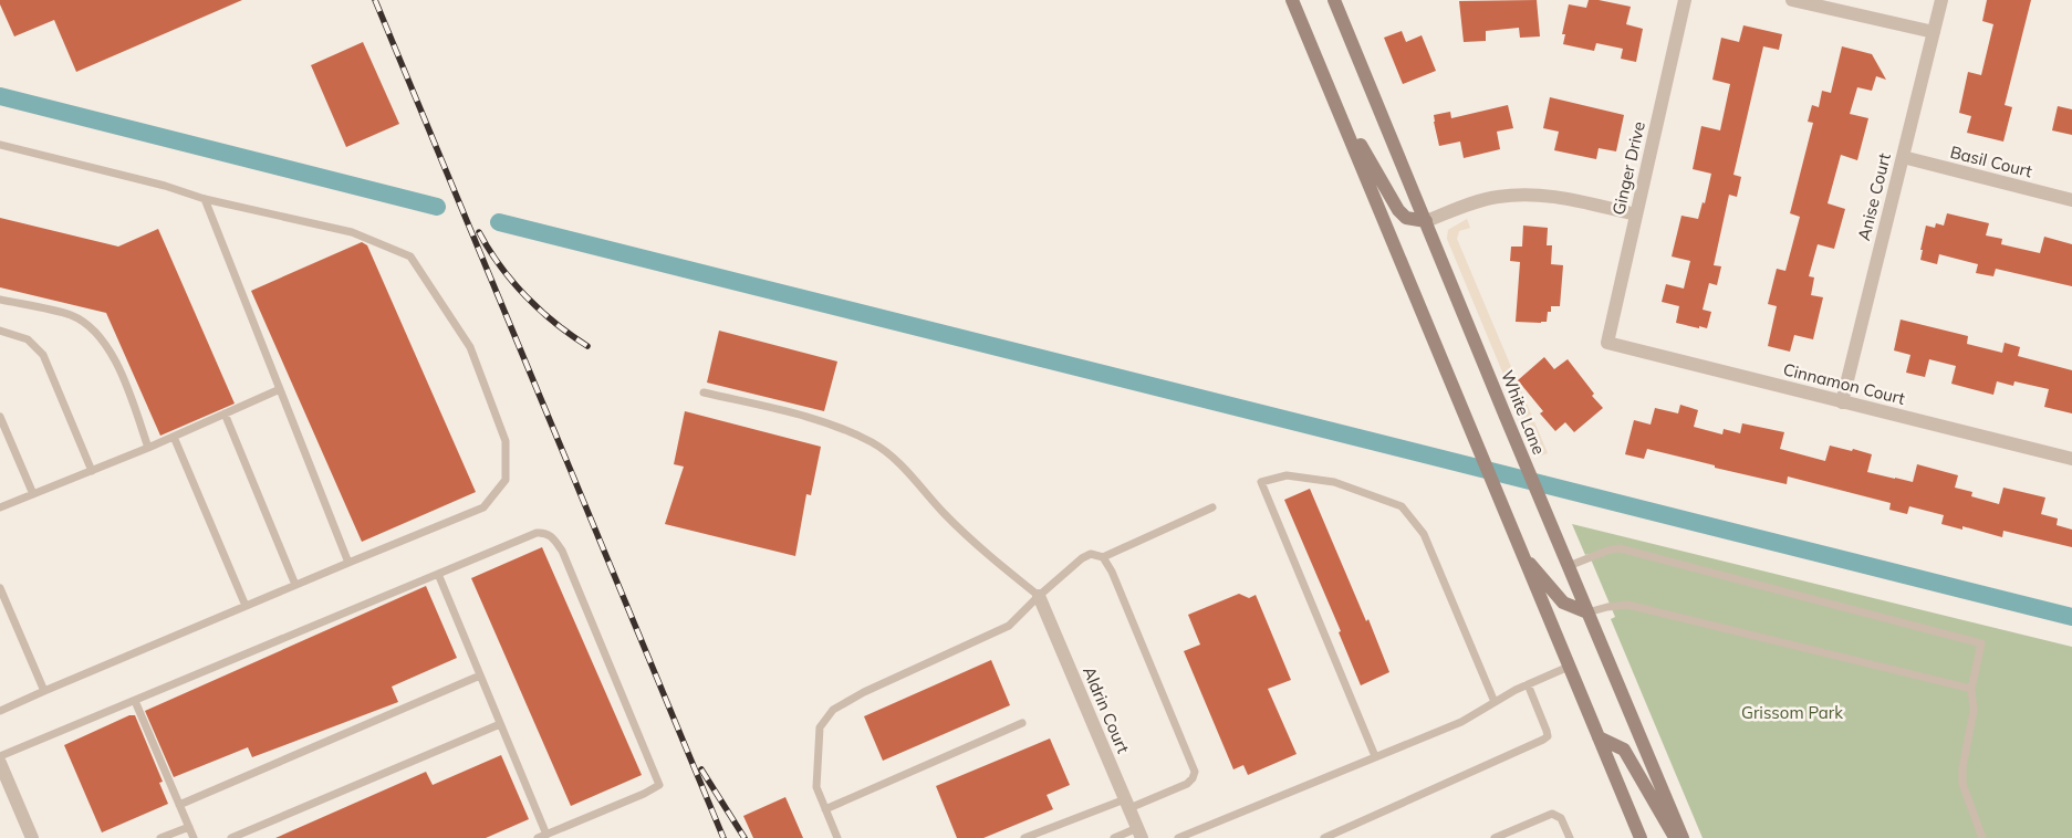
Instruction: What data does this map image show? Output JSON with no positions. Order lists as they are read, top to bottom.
{
  "streets": {
    "main road": ["White Lane"],
    "street": [
      "Basil Court",
      "Ginger Drive",
      "Anise Court",
      "Cinnamon Court",
      "Aldrin Court"
    ]
  },
  "crossings": [
    ["Basil Court", "Anise Court"],
    ["Ginger Drive", "Cinnamon Court"],
    ["Anise Court", "Cinnamon Court"]
  ],
  "parks": ["Grissom Park"]
}
